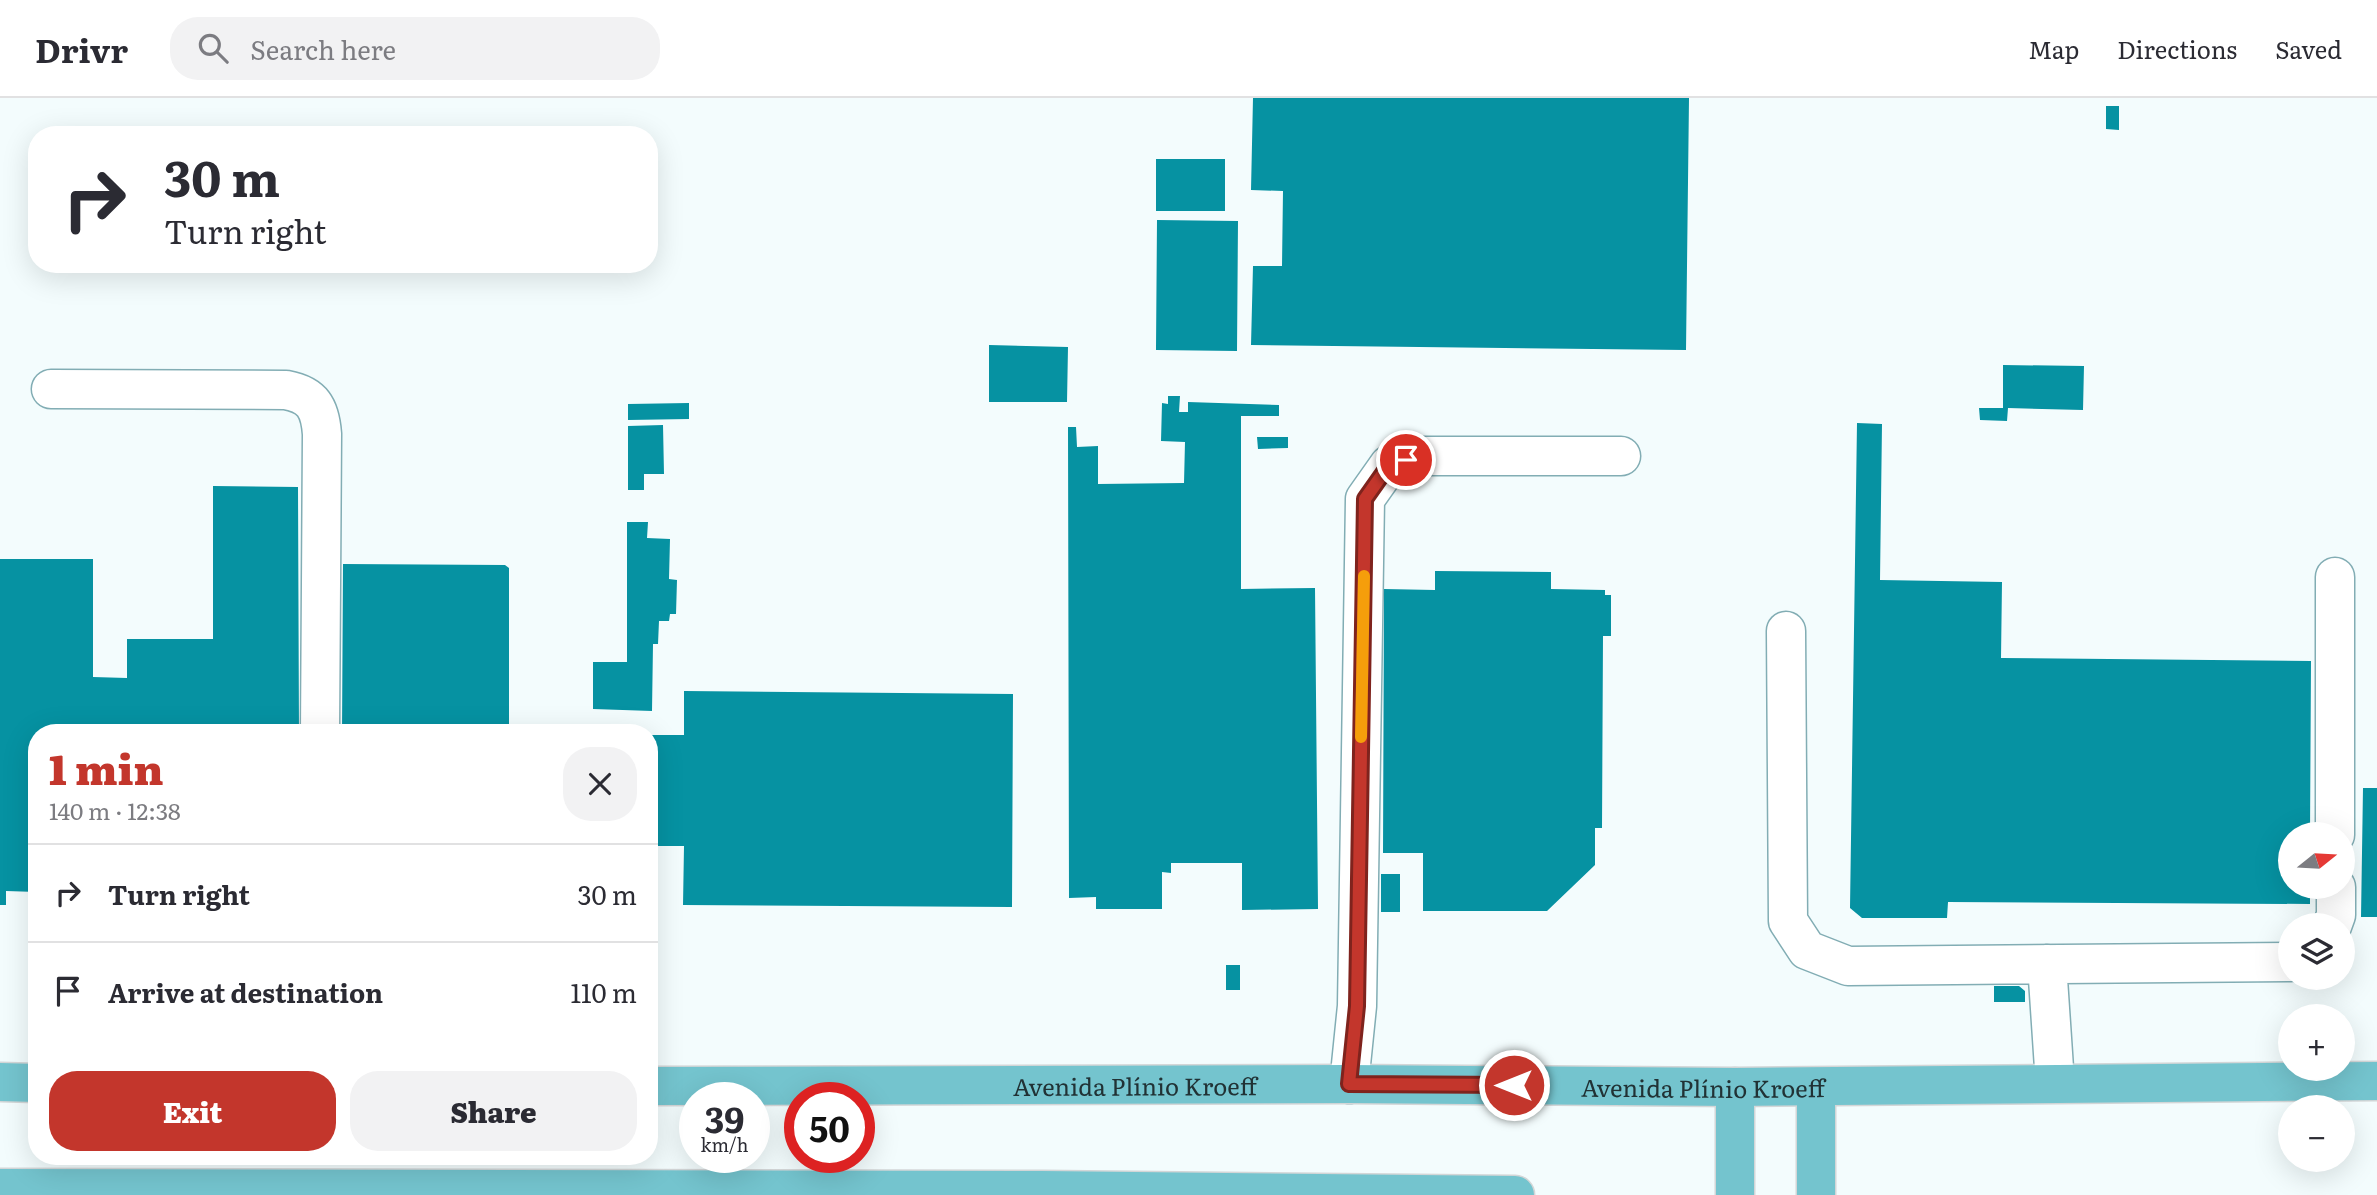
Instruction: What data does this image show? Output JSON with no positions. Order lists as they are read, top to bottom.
{
  "streets": {
    "main road": ["Avenida Plínio Kroeff"]
  },
  "north": "right",
  "page": {
    "header": "Drivr",
    "search": "Search here",
    "nav": ["Map", "Directions", "Saved"],
    "turn": ["30 m", "Turn right"],
    "heading": ["1 min", "140 m · 12:38"],
    "map_buttons": ["+", "−"],
    "list": [
      {
        "name": "Turn right",
        "value": "30 m"
      },
      {
        "name": "Arrive at destination",
        "value": "110 m"
      }
    ],
    "buttons": ["Exit", "Share"],
    "speed": "39 km/h",
    "limit": "50"
  }
}
